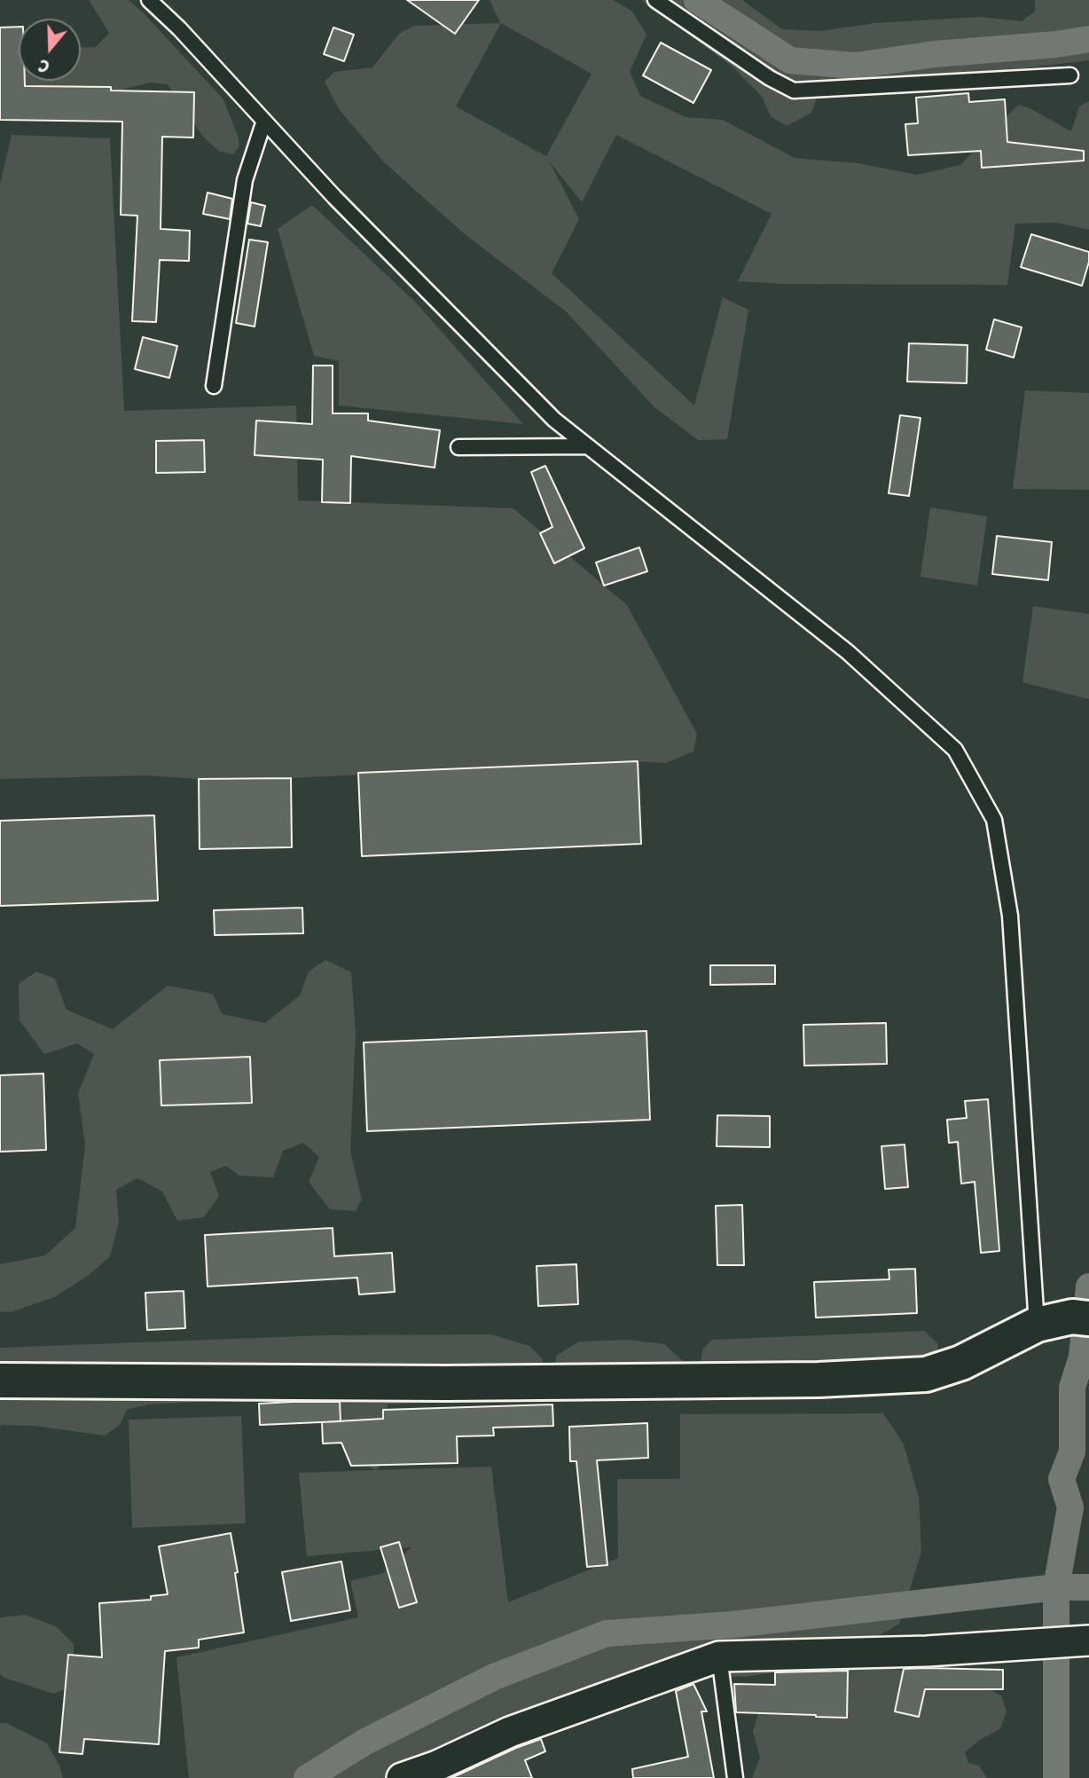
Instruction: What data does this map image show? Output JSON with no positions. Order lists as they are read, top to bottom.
{
  "north": "bottom"
}
